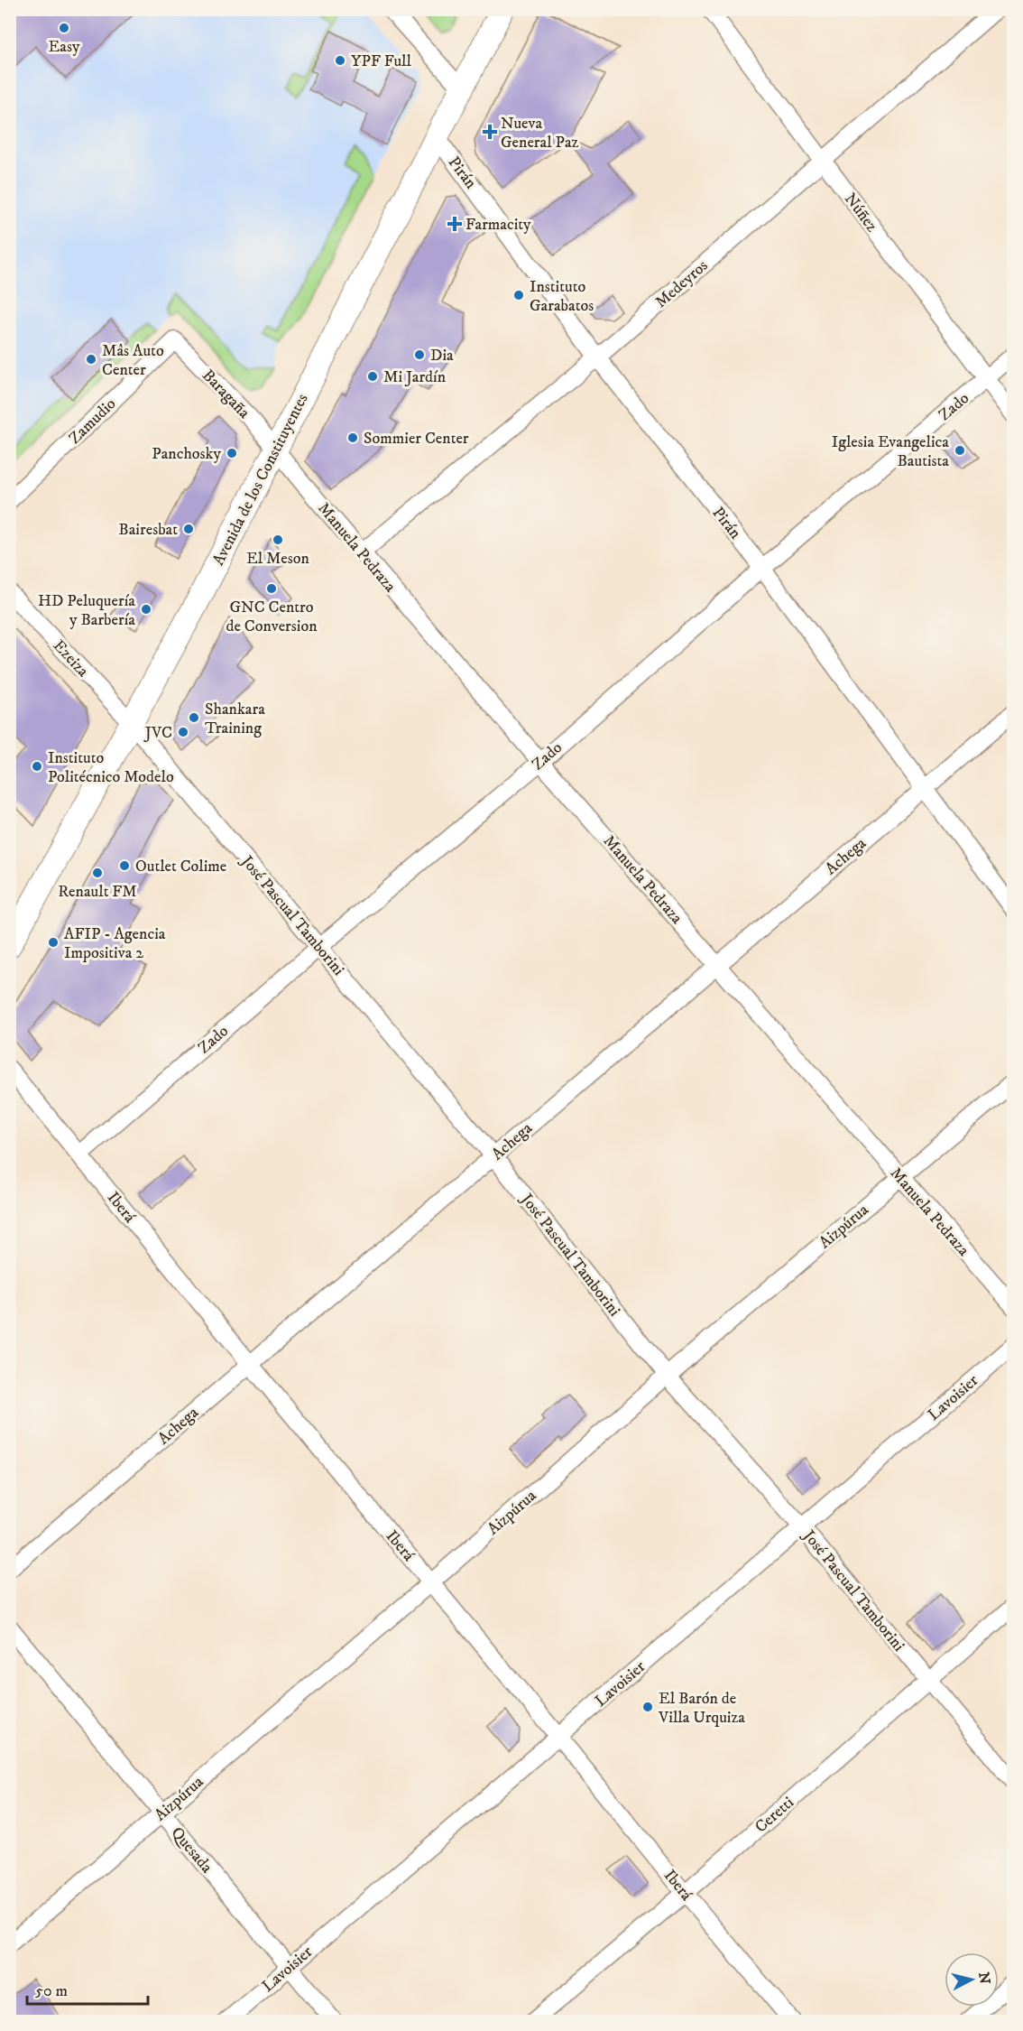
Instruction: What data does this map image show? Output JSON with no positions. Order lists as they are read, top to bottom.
{
  "streets": {
    "main road": ["Avenida de los Constituyentes"],
    "street": [
      "Pirán",
      "Núñez",
      "Medeyros",
      "Baragaña",
      "Zado",
      "Zamudio",
      "Manuela Pedraza",
      "Ezeiza",
      "Achega",
      "José Pascual Tamborini",
      "Iberá",
      "Aizpúrua",
      "Lavoisier",
      "Ceretti",
      "Quesada"
    ]
  },
  "crossings": [
    ["Pirán", "Medeyros"],
    ["Pirán", "Zado"],
    ["Pirán", "Avenida de los Constituyentes"],
    ["Pirán", "Achega"],
    ["Núñez", "Medeyros"],
    ["Núñez", "Zado"],
    ["Medeyros", "Manuela Pedraza"],
    ["Baragaña", "Zamudio"],
    ["Baragaña", "Avenida de los Constituyentes"],
    ["Baragaña", "Manuela Pedraza"],
    ["Zado", "Manuela Pedraza"],
    ["Zado", "José Pascual Tamborini"],
    ["Zado", "Iberá"],
    ["Avenida de los Constituyentes", "Manuela Pedraza"],
    ["Avenida de los Constituyentes", "Ezeiza"],
    ["Avenida de los Constituyentes", "José Pascual Tamborini"],
    ["Manuela Pedraza", "Achega"],
    ["Manuela Pedraza", "Aizpúrua"],
    ["Ezeiza", "José Pascual Tamborini"],
    ["Achega", "José Pascual Tamborini"],
    ["Achega", "Iberá"],
    ["José Pascual Tamborini", "Aizpúrua"],
    ["José Pascual Tamborini", "Lavoisier"],
    ["José Pascual Tamborini", "Ceretti"],
    ["Iberá", "Aizpúrua"],
    ["Iberá", "Lavoisier"],
    ["Iberá", "Ceretti"],
    ["Aizpúrua", "Quesada"],
    ["Lavoisier", "Quesada"]
  ],
  "places": {
    "other": [
      "Easy",
      "YPF Full",
      "Instituto Garabatos",
      "Dia",
      "Mâs Auto Center",
      "Mi Jardín",
      "Sommier Center",
      "Iglesia Evangelica Bautista",
      "Panchosky",
      "Bairesbat",
      "El Meson",
      "GNC Centro de Conversion",
      "HD Peluquería y Barbería",
      "Shankara Training",
      "JVC",
      "Instituto Politécnico Modelo",
      "Outlet Colime",
      "Renault FM",
      "AFIP - Agencia Impositiva 2",
      "El Barón de Villa Urquiza"
    ],
    "health": ["Nueva General Paz", "Farmacity"]
  },
  "scale_bar": "50 m",
  "north": "right"
}
